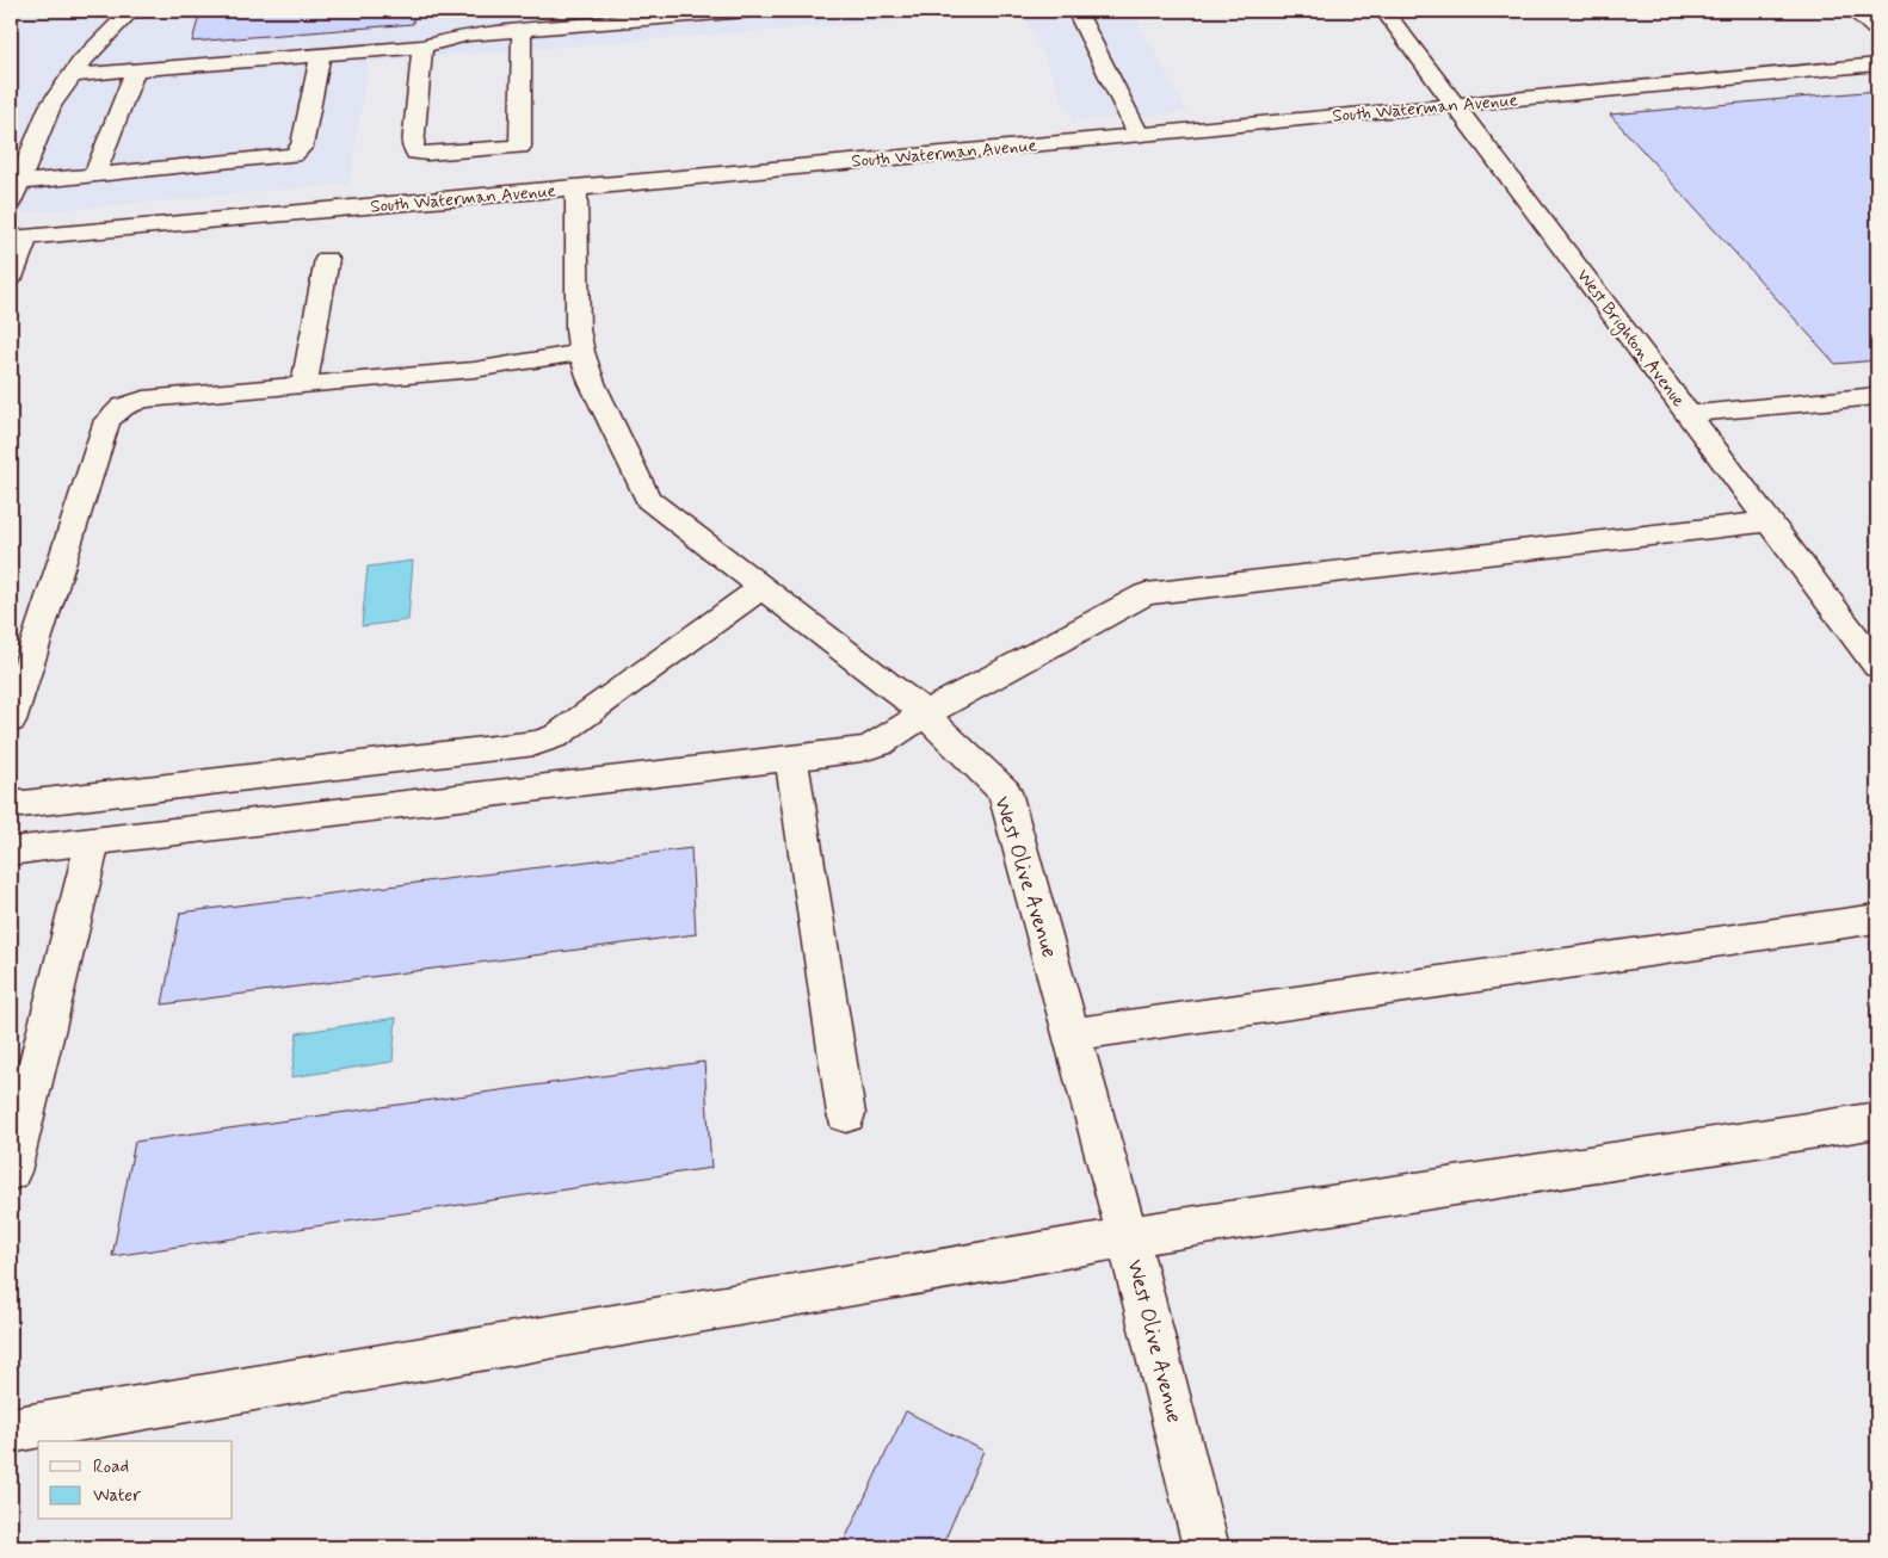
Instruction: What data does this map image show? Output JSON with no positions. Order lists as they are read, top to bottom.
{
  "streets": {
    "street": ["South Waterman Avenue", "West Brighton Avenue", "West Olive Avenue"]
  },
  "crossings": [
    ["South Waterman Avenue", "West Brighton Avenue"],
    ["South Waterman Avenue", "West Olive Avenue"]
  ],
  "legend": ["Road", "Water"]
}
